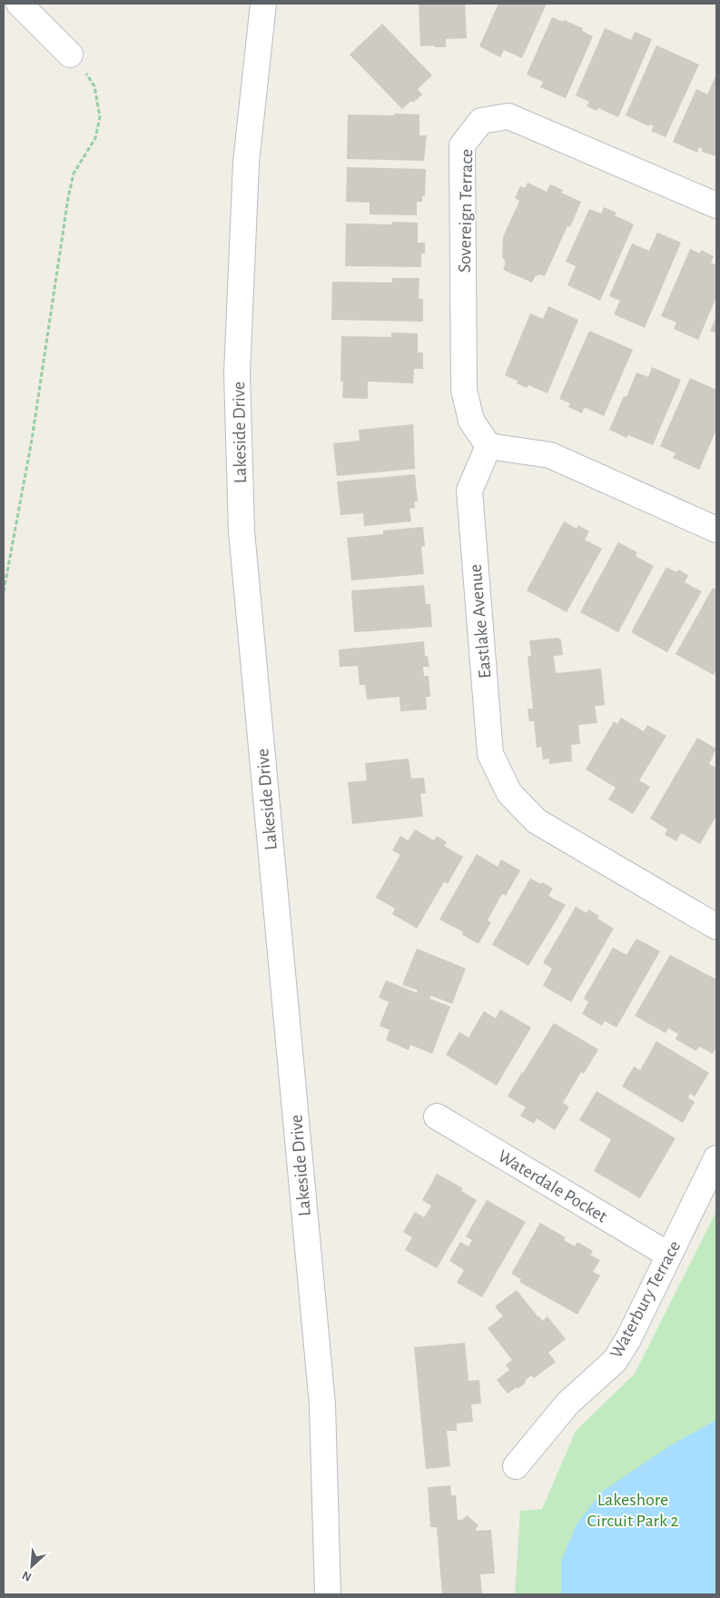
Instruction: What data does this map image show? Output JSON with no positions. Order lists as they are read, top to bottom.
{
  "streets": {
    "street": [
      "Sovereign Terrace",
      "Lakeside Drive",
      "Eastlake Avenue",
      "Waterdale Pocket",
      "Waterbury Terrace"
    ]
  },
  "crossings": [
    ["Sovereign Terrace", "Eastlake Avenue"],
    ["Waterdale Pocket", "Waterbury Terrace"]
  ],
  "parks": ["Lakeshore Circuit Park 2"],
  "north": "bottom left"
}
